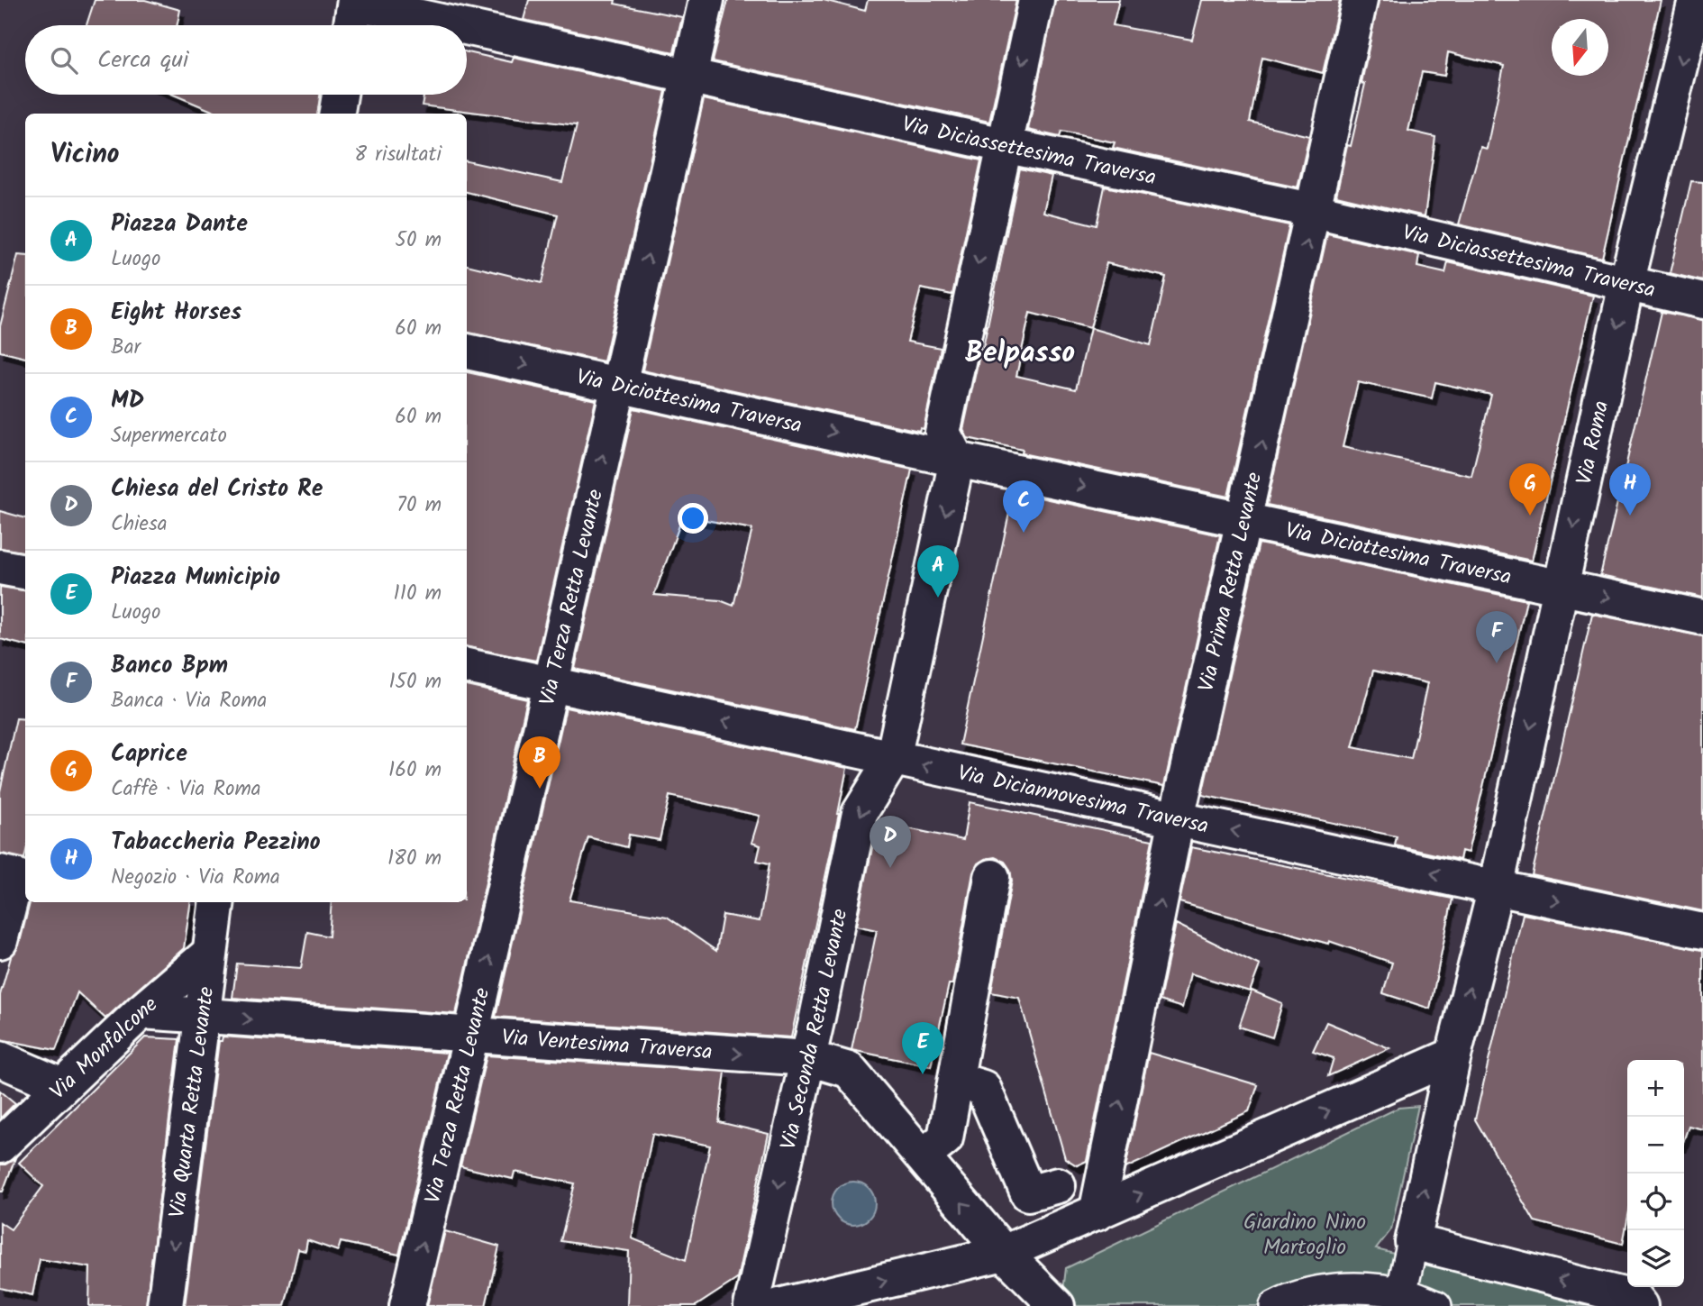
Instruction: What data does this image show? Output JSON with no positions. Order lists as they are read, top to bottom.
{
  "streets": {
    "street": [
      "Via Diciassettesima Traversa",
      "Via Diciottesima Traversa",
      "Via Roma",
      "Via Prima Retta Levante",
      "Via Terza Retta Levante",
      "Via Diciannovesima Traversa",
      "Via Seconda Retta Levante",
      "Via Ventesima Traversa",
      "Via Monfalcone",
      "Via Quarta Retta Levante"
    ]
  },
  "crossings": [
    ["Via Diciassettesima Traversa", "Via Roma"],
    ["Via Diciassettesima Traversa", "Via Prima Retta Levante"],
    ["Via Diciassettesima Traversa", "Via Terza Retta Levante"],
    ["Via Diciottesima Traversa", "Via Roma"],
    ["Via Diciottesima Traversa", "Via Prima Retta Levante"],
    ["Via Diciottesima Traversa", "Via Terza Retta Levante"],
    ["Via Diciottesima Traversa", "Via Seconda Retta Levante"],
    ["Via Roma", "Via Diciannovesima Traversa"],
    ["Via Prima Retta Levante", "Via Diciannovesima Traversa"],
    ["Via Terza Retta Levante", "Via Diciannovesima Traversa"],
    ["Via Terza Retta Levante", "Via Ventesima Traversa"],
    ["Via Diciannovesima Traversa", "Via Seconda Retta Levante"],
    ["Via Seconda Retta Levante", "Via Ventesima Traversa"],
    ["Via Ventesima Traversa", "Via Monfalcone"],
    ["Via Ventesima Traversa", "Via Quarta Retta Levante"],
    ["Via Monfalcone", "Via Quarta Retta Levante"]
  ],
  "one_way": ["Via Diciottesima Traversa", "Via Terza Retta Levante", "Via Quarta Retta Levante"],
  "districts": ["Belpasso"],
  "parks": ["Giardino Nino Martoglio"],
  "north": "bottom",
  "page": {
    "search": "Cerca qui",
    "heading": ["Vicino", "8 risultati"],
    "list": [
      {
        "mark": "A",
        "name": "Piazza Dante",
        "note": "Luogo",
        "value": "50 m"
      },
      {
        "mark": "B",
        "name": "Eight Horses",
        "note": "Bar",
        "value": "60 m"
      },
      {
        "mark": "C",
        "name": "MD",
        "note": "Supermercato",
        "value": "60 m"
      },
      {
        "mark": "D",
        "name": "Chiesa del Cristo Re",
        "note": "Chiesa",
        "value": "70 m"
      },
      {
        "mark": "E",
        "name": "Piazza Municipio",
        "note": "Luogo",
        "value": "110 m"
      },
      {
        "mark": "F",
        "name": "Banco Bpm",
        "note": "Banca · Via Roma",
        "value": "150 m"
      },
      {
        "mark": "G",
        "name": "Caprice",
        "note": "Caffè · Via Roma",
        "value": "160 m"
      },
      {
        "mark": "H",
        "name": "Tabaccheria Pezzino",
        "note": "Negozio · Via Roma",
        "value": "180 m"
      }
    ],
    "pins": [
      "G",
      "H",
      "C",
      "A",
      "F",
      "B",
      "D",
      "E"
    ],
    "map_buttons": ["+", "−"]
  }
}
